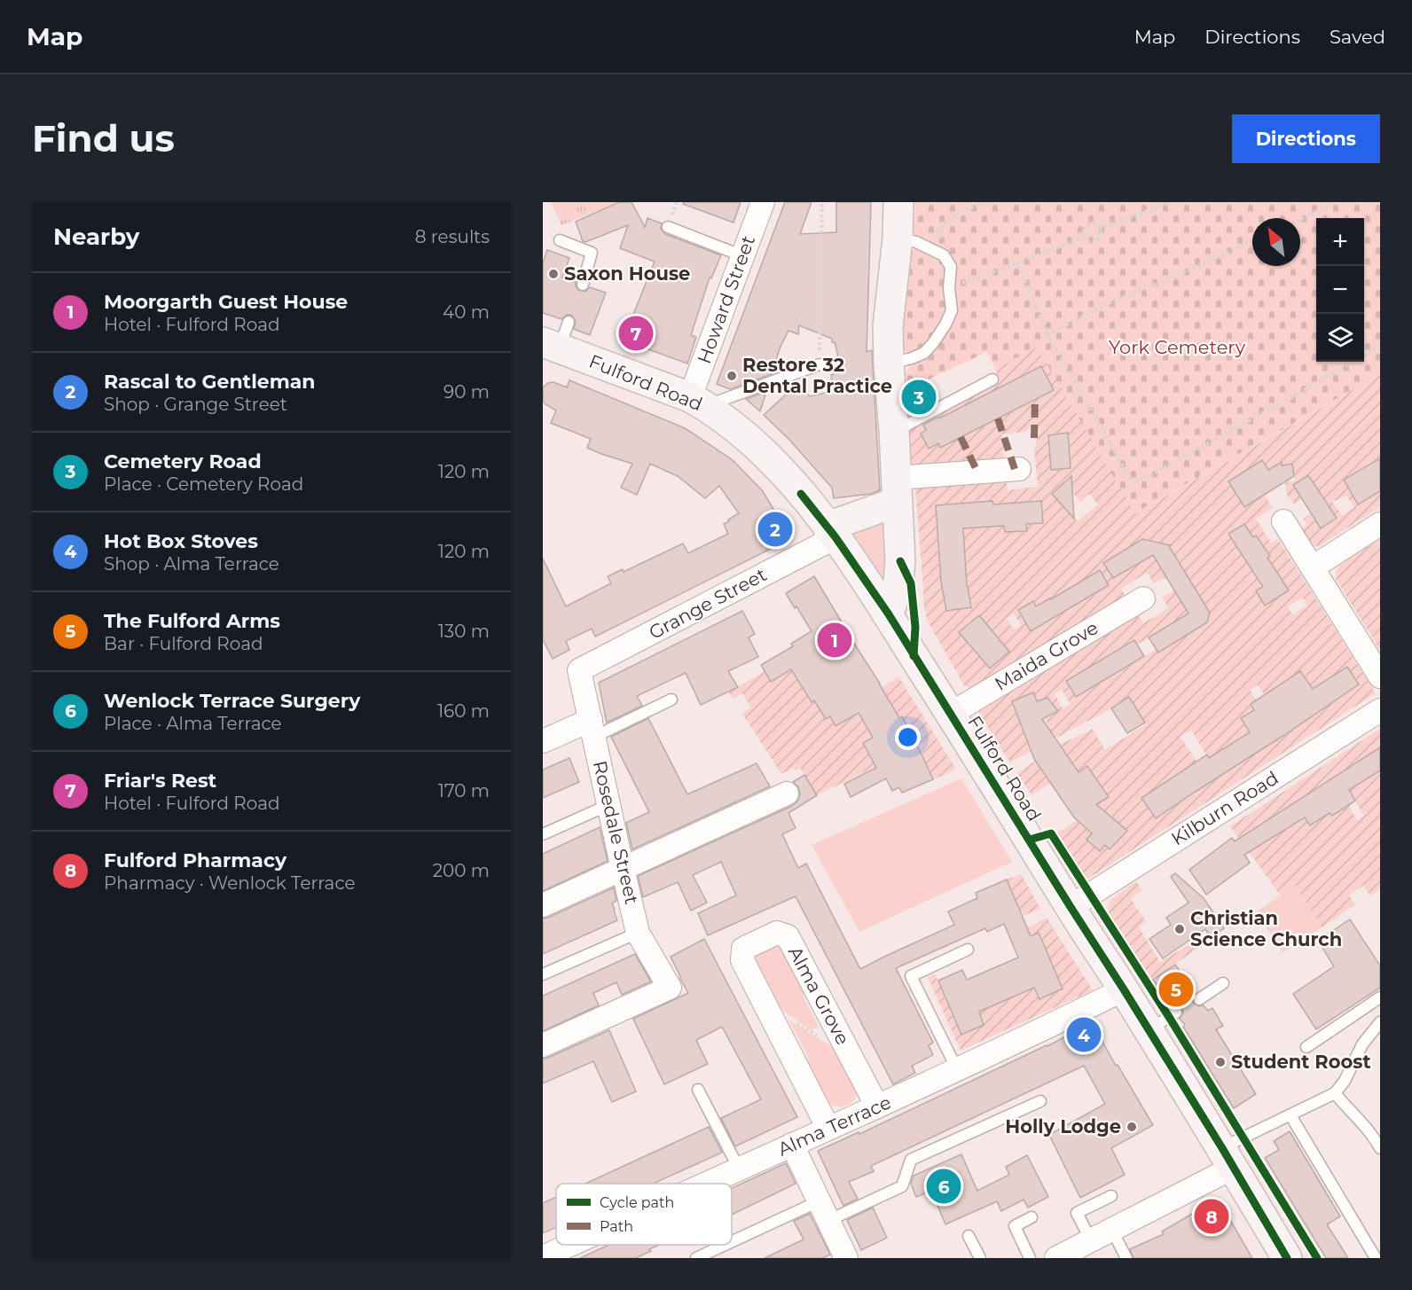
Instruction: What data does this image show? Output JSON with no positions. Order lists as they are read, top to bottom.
{
  "streets": {
    "main road": ["Fulford Road"],
    "street": [
      "Howard Street",
      "Grange Street",
      "Maida Grove",
      "Kilburn Road",
      "Rosedale Street",
      "Alma Grove",
      "Alma Terrace"
    ]
  },
  "crossings": [
    ["Howard Street", "Fulford Road"],
    ["Fulford Road", "Grange Street"],
    ["Fulford Road", "Maida Grove"],
    ["Fulford Road", "Kilburn Road"],
    ["Fulford Road", "Alma Terrace"],
    ["Grange Street", "Rosedale Street"],
    ["Alma Grove", "Alma Terrace"]
  ],
  "parks": ["York Cemetery"],
  "places": [
    "Saxon House",
    "Restore 32 Dental Practice",
    "Christian Science Church",
    "Student Roost",
    "Holly Lodge"
  ],
  "legend": ["Cycle path", "Path"],
  "north": "top left",
  "page": {
    "header": "Map",
    "nav": ["Map", "Directions", "Saved"],
    "buttons": "Directions",
    "title": "Find us",
    "heading": ["Nearby", "8 results"],
    "map_buttons": ["+", "−"],
    "list": [
      {
        "mark": "1",
        "name": "Moorgarth Guest House",
        "note": "Hotel · Fulford Road",
        "value": "40 m"
      },
      {
        "mark": "2",
        "name": "Rascal to Gentleman",
        "note": "Shop · Grange Street",
        "value": "90 m"
      },
      {
        "mark": "3",
        "name": "Cemetery Road",
        "note": "Place · Cemetery Road",
        "value": "120 m"
      },
      {
        "mark": "4",
        "name": "Hot Box Stoves",
        "note": "Shop · Alma Terrace",
        "value": "120 m"
      },
      {
        "mark": "5",
        "name": "The Fulford Arms",
        "note": "Bar · Fulford Road",
        "value": "130 m"
      },
      {
        "mark": "6",
        "name": "Wenlock Terrace Surgery",
        "note": "Place · Alma Terrace",
        "value": "160 m"
      },
      {
        "mark": "7",
        "name": "Friar's Rest",
        "note": "Hotel · Fulford Road",
        "value": "170 m"
      },
      {
        "mark": "8",
        "name": "Fulford Pharmacy",
        "note": "Pharmacy · Wenlock Terrace",
        "value": "200 m"
      }
    ],
    "pins": [
      "7",
      "3",
      "2",
      "1",
      "5",
      "4",
      "6",
      "8"
    ]
  }
}
